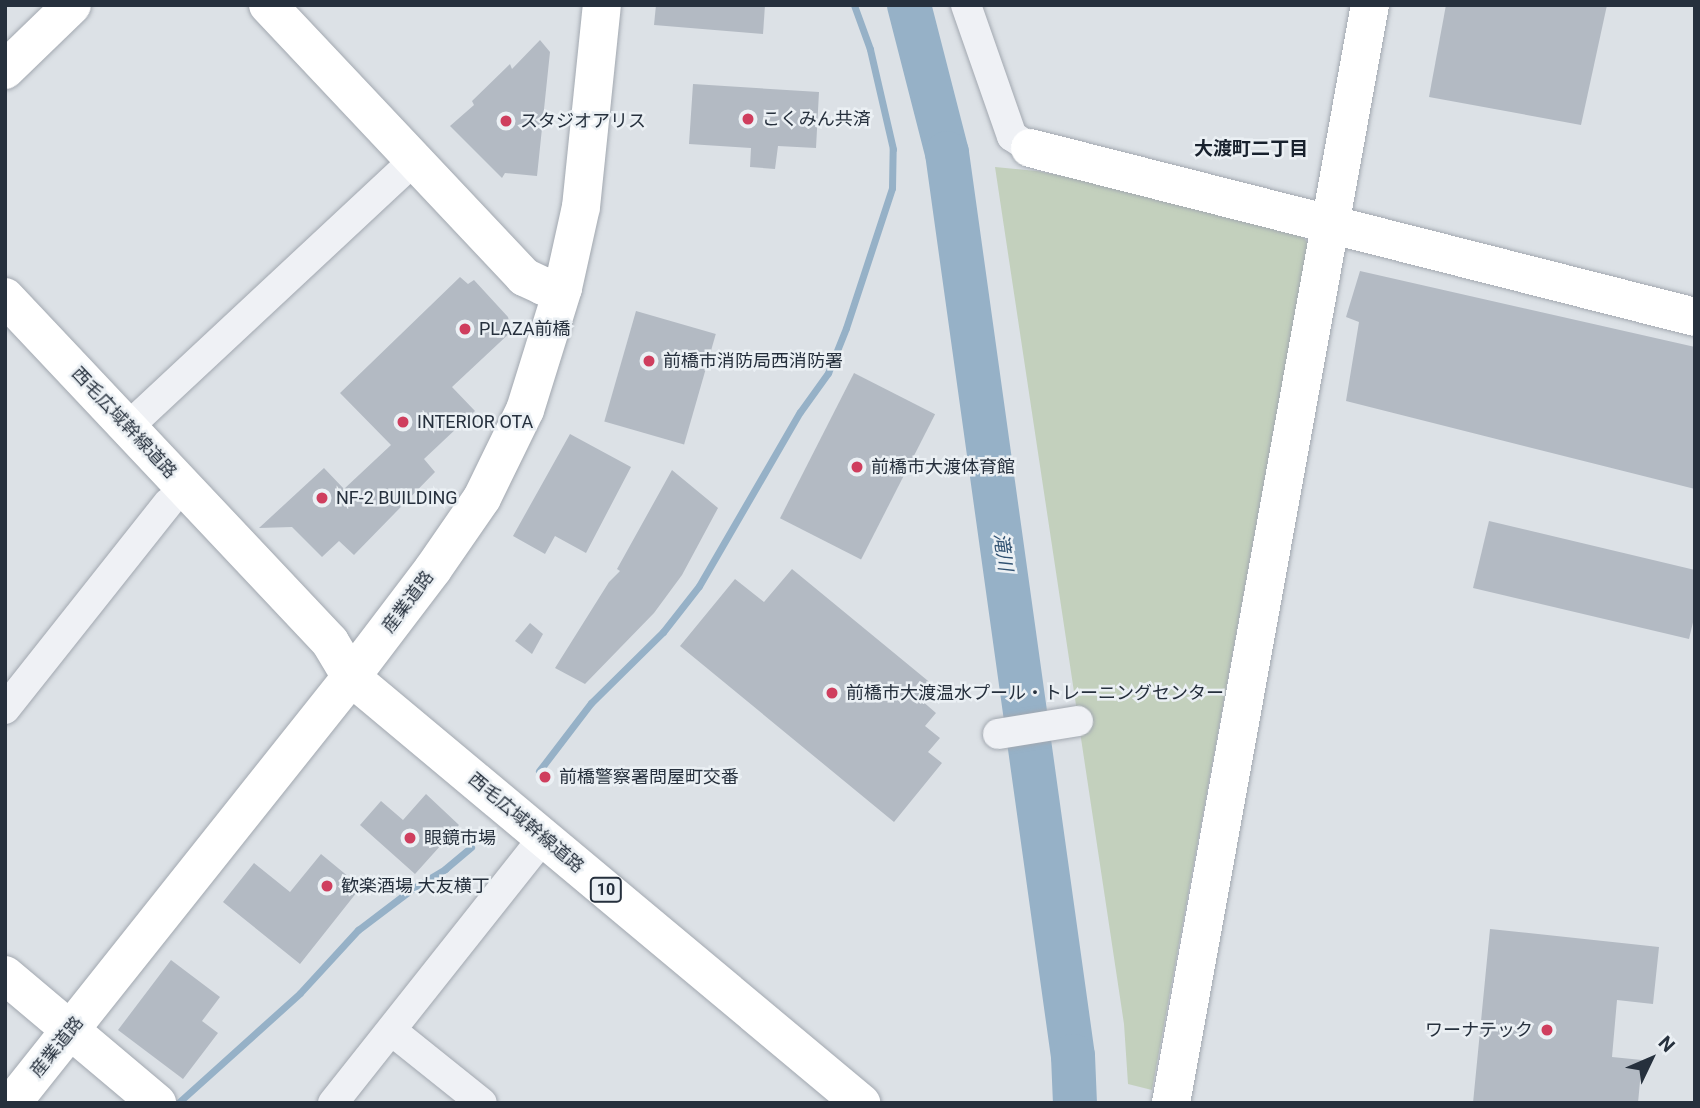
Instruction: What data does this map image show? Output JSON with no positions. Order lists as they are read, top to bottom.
{
  "streets": {
    "street": ["西毛広域幹線道路", "産業道路", "10"]
  },
  "crossings": [
    ["西毛広域幹線道路", "産業道路"]
  ],
  "districts": ["大渡町二丁目"],
  "water": ["滝川"],
  "places": [
    "こくみん共済",
    "スタジオアリス",
    "PLAZA前橋",
    "前橋市消防局西消防署",
    "INTERIOR OTA",
    "前橋市大渡体育館",
    "NF-2 BUILDING",
    "前橋市大渡温水プール・トレーニングセンター",
    "前橋警察署問屋町交番",
    "眼鏡市場",
    "歓楽酒場 大友横丁",
    "ワーナテック"
  ],
  "north": "top right"
}
